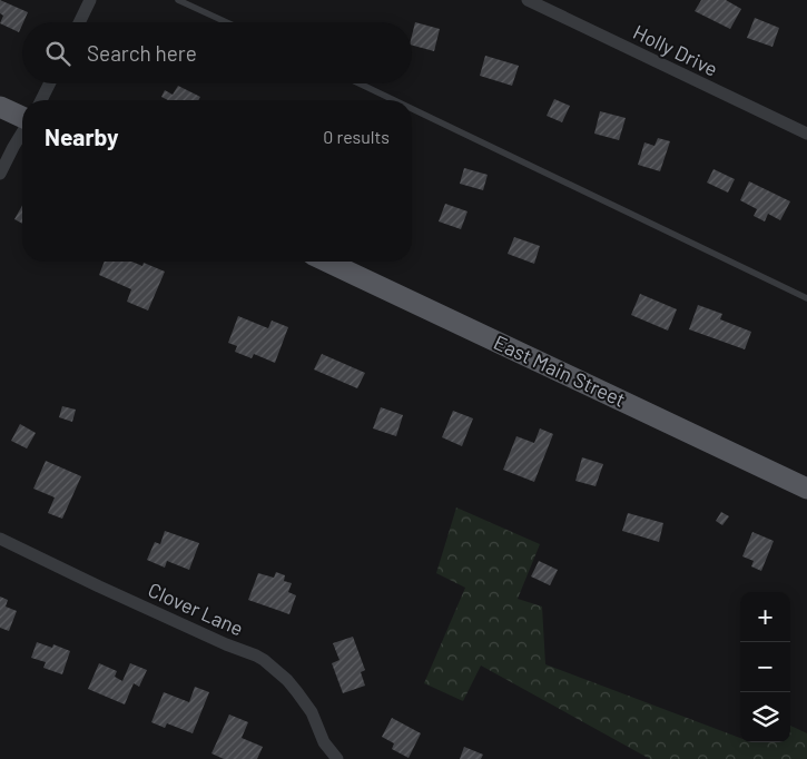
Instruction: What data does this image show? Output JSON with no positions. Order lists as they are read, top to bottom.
{
  "streets": {
    "main road": ["East Main Street"],
    "street": ["Holly Drive", "Clover Lane"]
  },
  "page": {
    "search": "Search here",
    "heading": ["Nearby", "0 results"],
    "map_buttons": ["+", "−"]
  }
}
